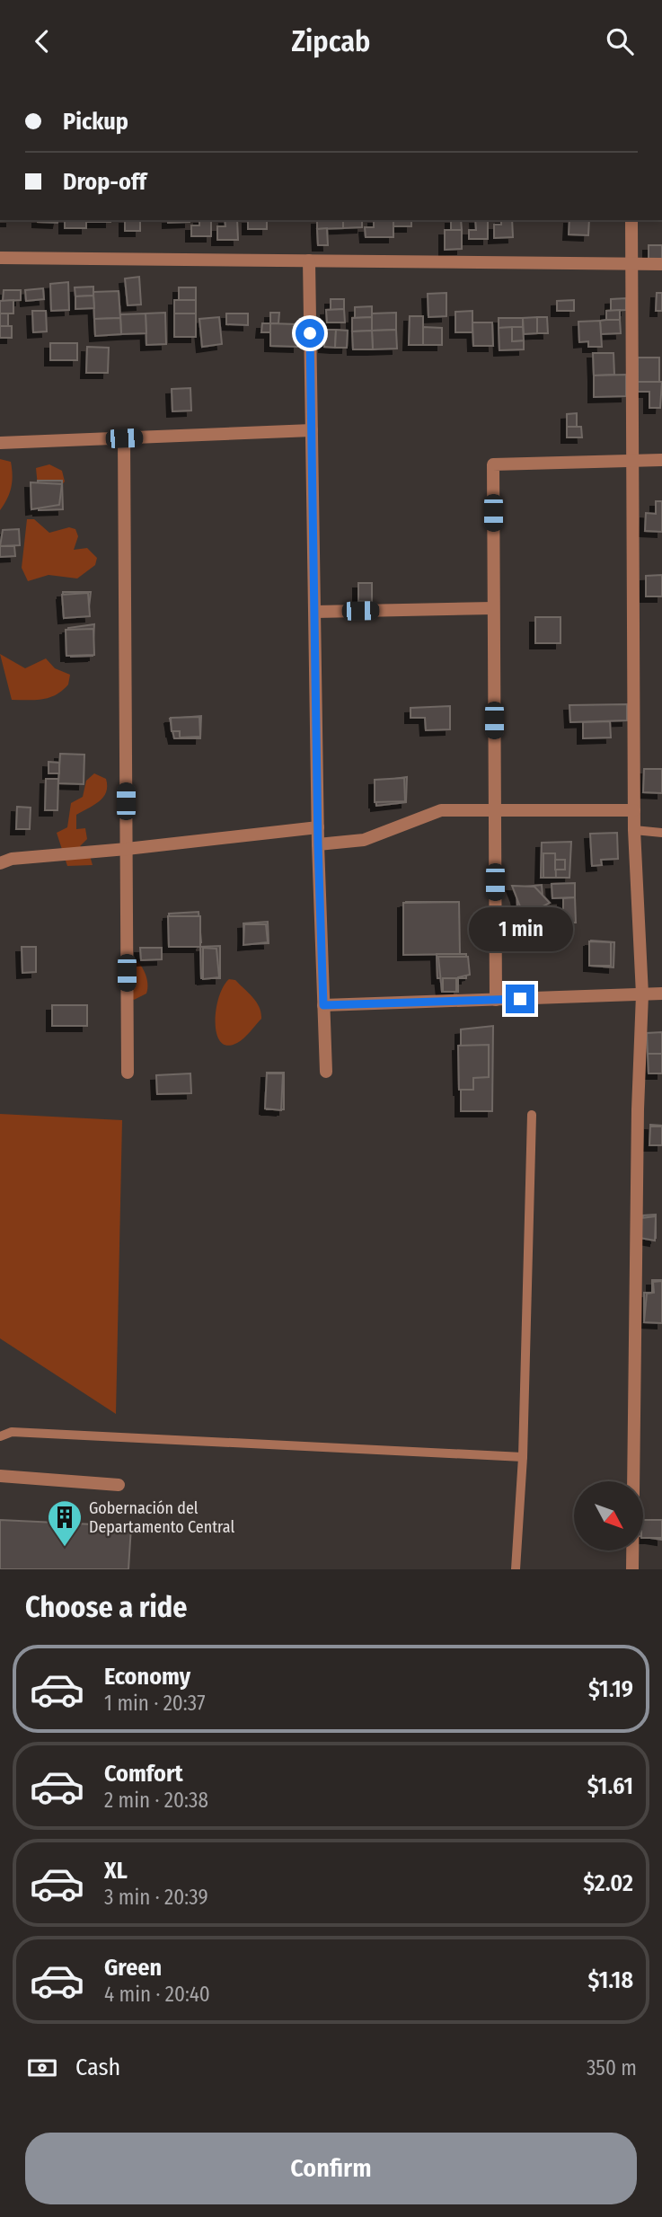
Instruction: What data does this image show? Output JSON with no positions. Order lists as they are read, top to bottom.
{
  "places": {
    "building": ["Gobernación del Departamento Central"]
  },
  "north": "bottom right",
  "page": {
    "header": "Zipcab",
    "banner": ["Pickup", "Drop-off"],
    "bubble": "1 min",
    "heading": "Choose a ride",
    "list": [
      {
        "name": "Economy",
        "note": "1 min · 20:37",
        "value": "$1.19"
      },
      {
        "name": "Comfort",
        "note": "2 min · 20:38",
        "value": "$1.61"
      },
      {
        "name": "XL",
        "note": "3 min · 20:39",
        "value": "$2.02"
      },
      {
        "name": "Green",
        "note": "4 min · 20:40",
        "value": "$1.18"
      }
    ],
    "pay": ["Cash", "350 m"],
    "buttons": "Confirm"
  }
}
